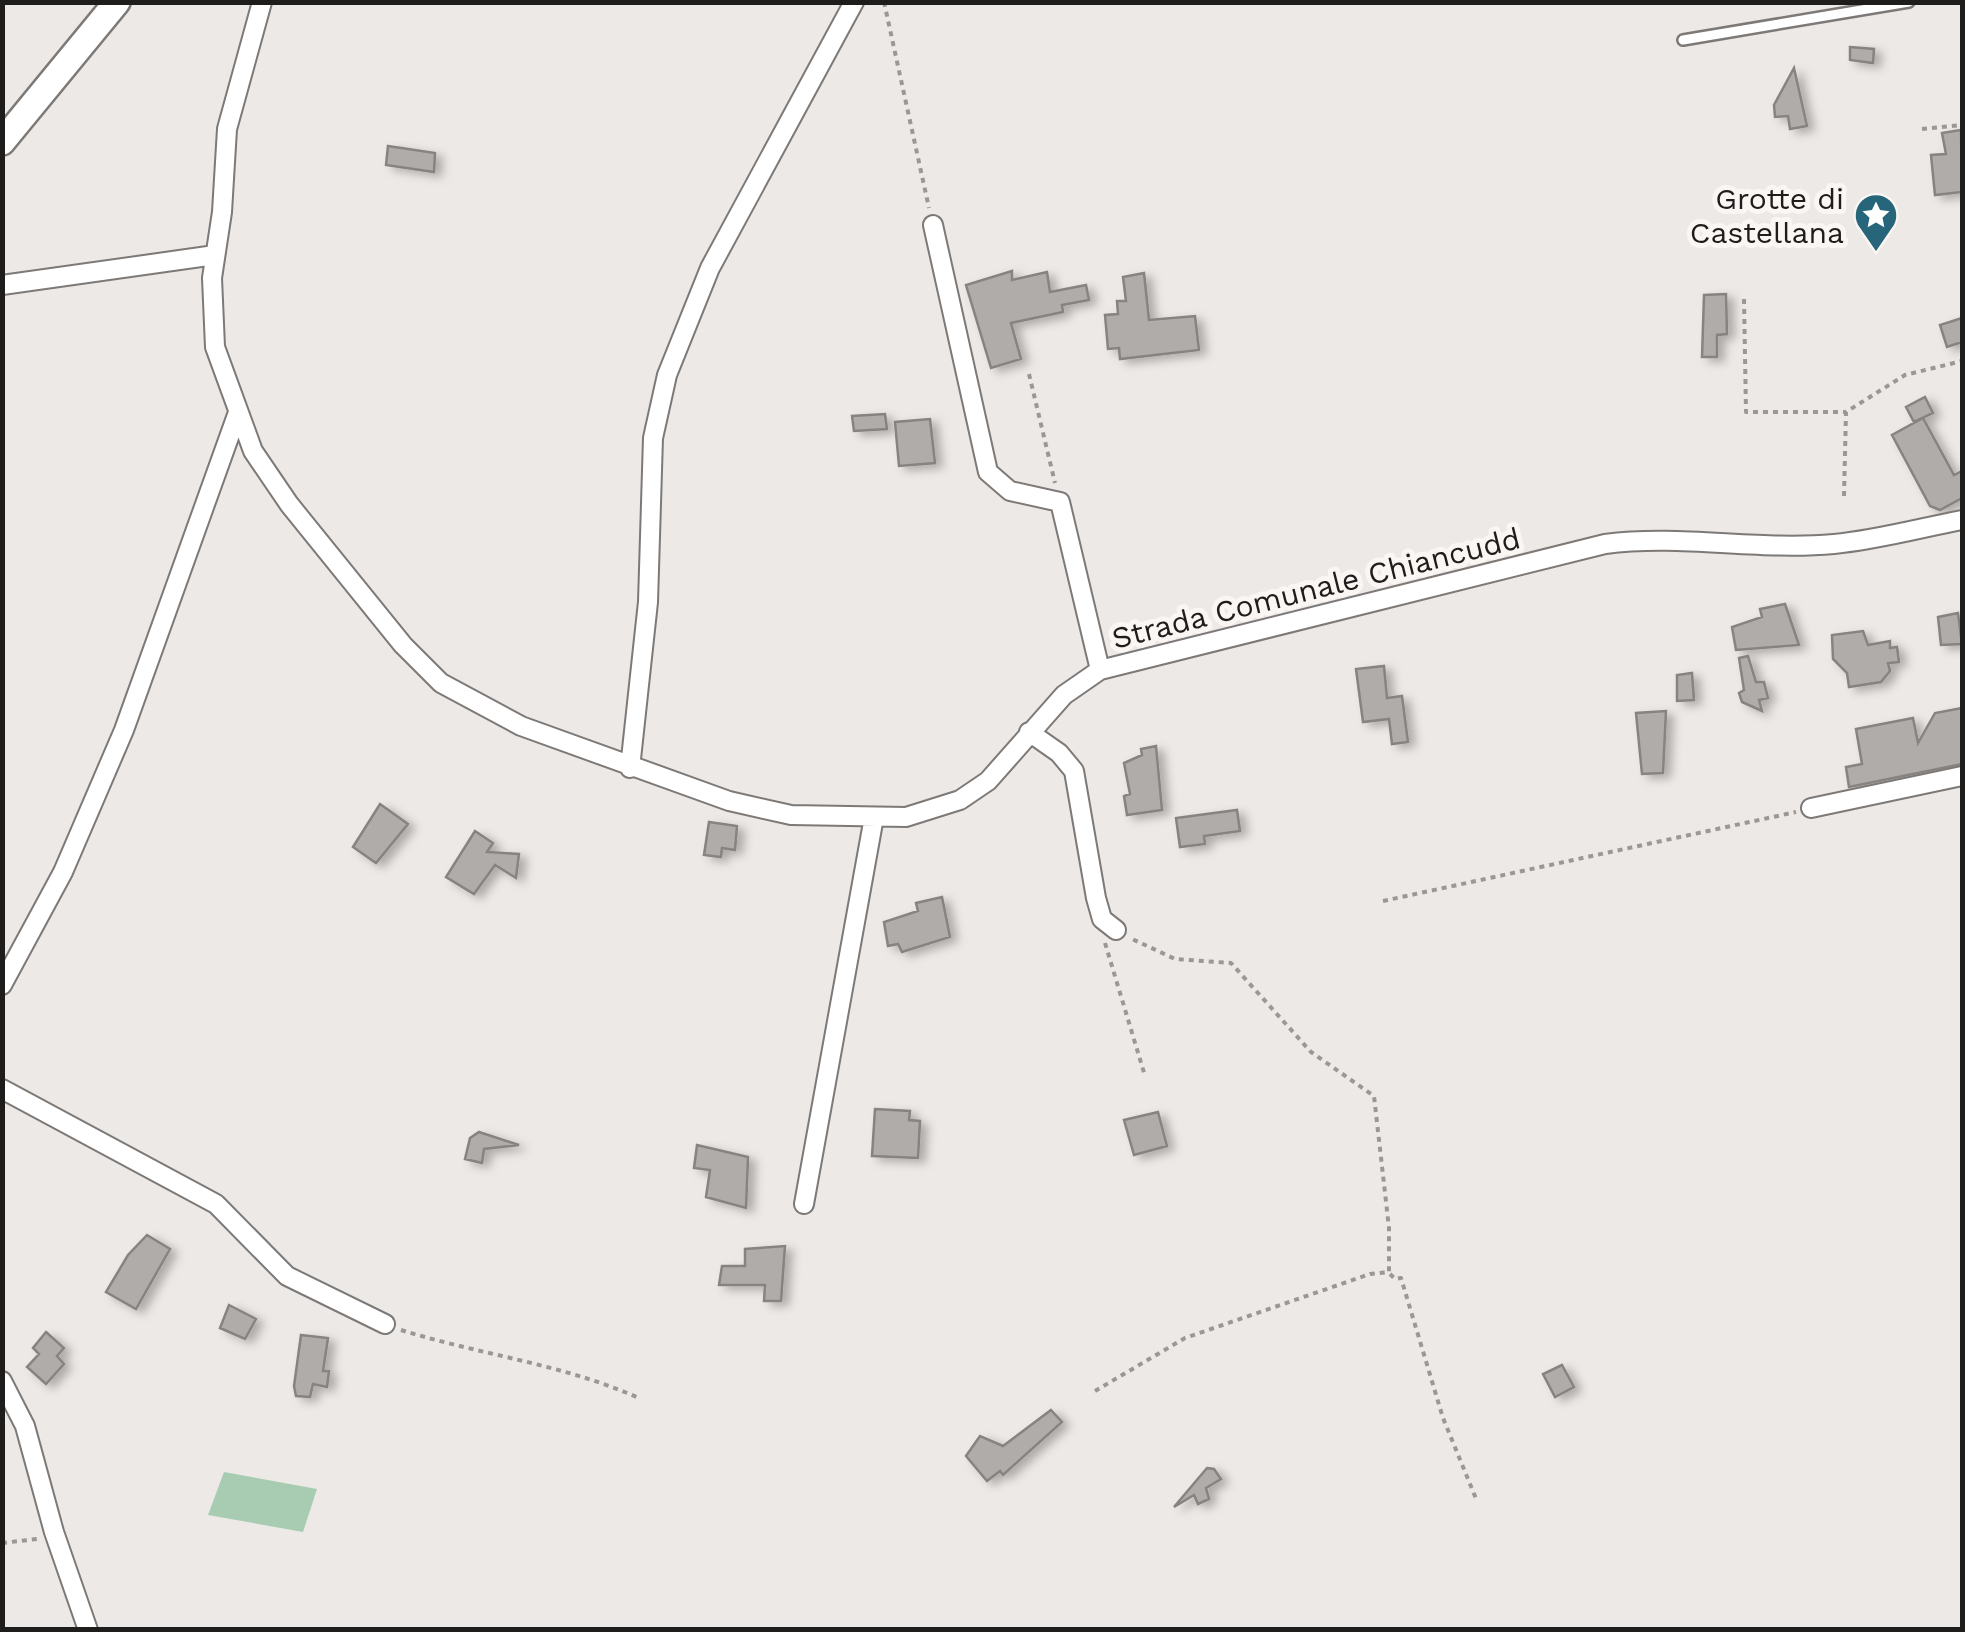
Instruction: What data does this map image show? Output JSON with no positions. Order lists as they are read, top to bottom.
{
  "streets": {
    "street": ["Strada Comunale Chiancudd"]
  },
  "places": {
    "place": ["Grotte di Castellana"]
  }
}
